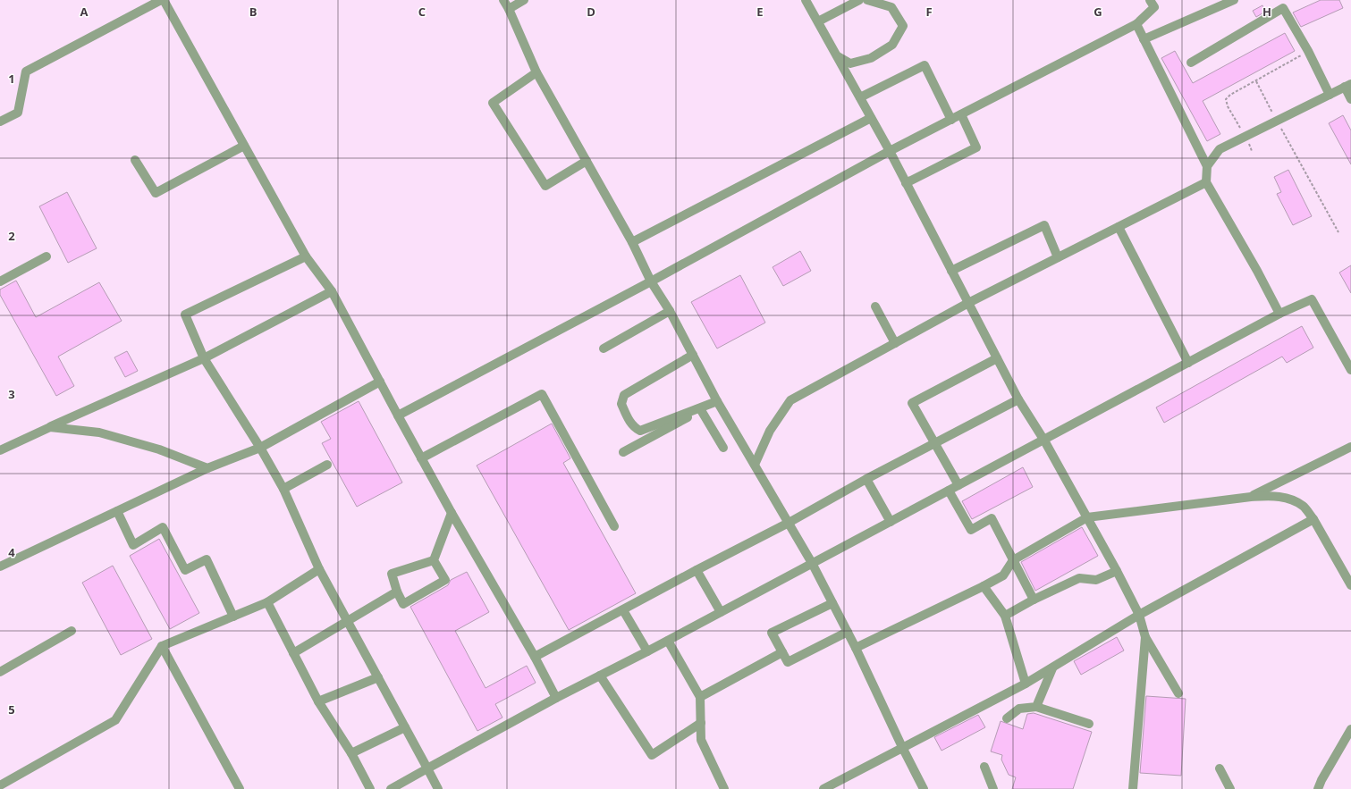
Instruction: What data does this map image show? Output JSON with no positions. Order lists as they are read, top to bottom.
{
  "grid": {
    "columns": [
      "A",
      "B",
      "C",
      "D",
      "E",
      "F",
      "G",
      "H"
    ],
    "rows": [
      "1",
      "2",
      "3",
      "4",
      "5"
    ]
  }
}
